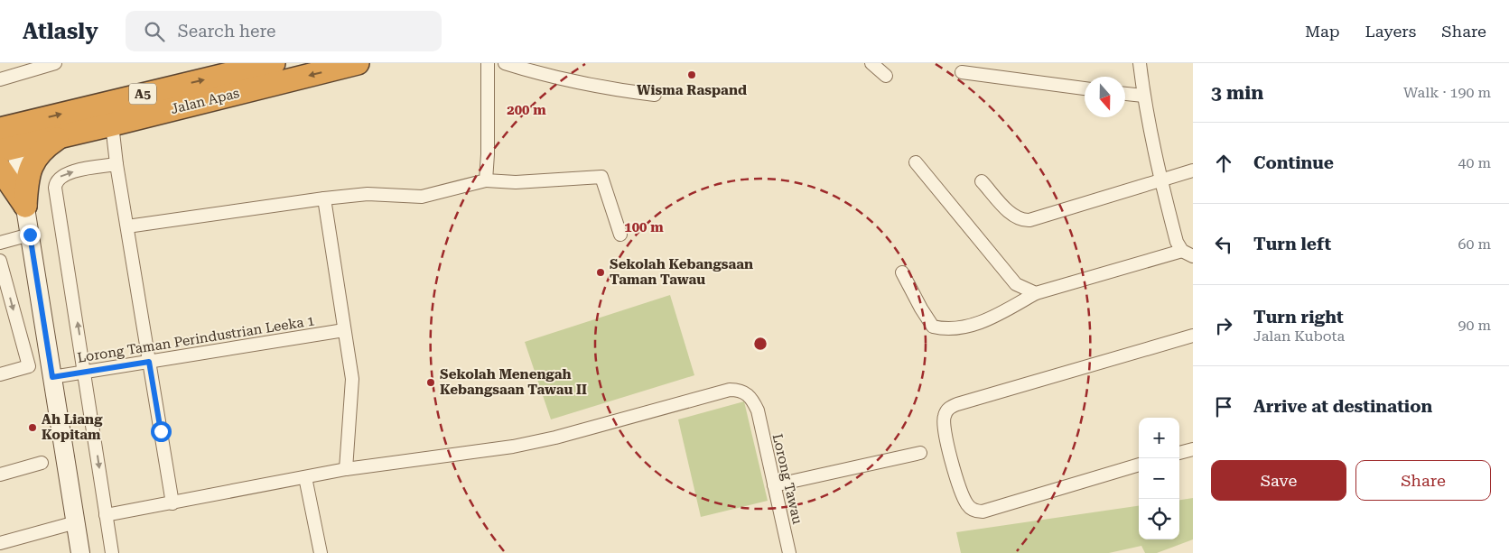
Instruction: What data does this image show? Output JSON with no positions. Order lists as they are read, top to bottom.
{
  "streets": {
    "highway": ["A5", "Jalan Apas"],
    "street": ["Lorong Taman Perindustrian Leeka 1", "Lorong Tawau"]
  },
  "places": [
    "Wisma Raspand",
    "Sekolah Kebangsaan Taman Tawau",
    "Sekolah Menengah Kebangsaan Tawau II",
    "Ah Liang Kopitam"
  ],
  "north": "bottom",
  "page": {
    "header": "Atlasly",
    "search": "Search here",
    "nav": ["Map", "Layers", "Share"],
    "heading": ["3 min", "Walk · 190 m"],
    "list": [
      ["Continue", "40 m"],
      ["Turn left", "60 m"],
      ["Turn right", "Jalan Kubota", "90 m"],
      "Arrive at destination"
    ],
    "map_buttons": ["+", "−"],
    "buttons": ["Save", "Share"]
  },
  "rings": ["200 m", "100 m"]
}
